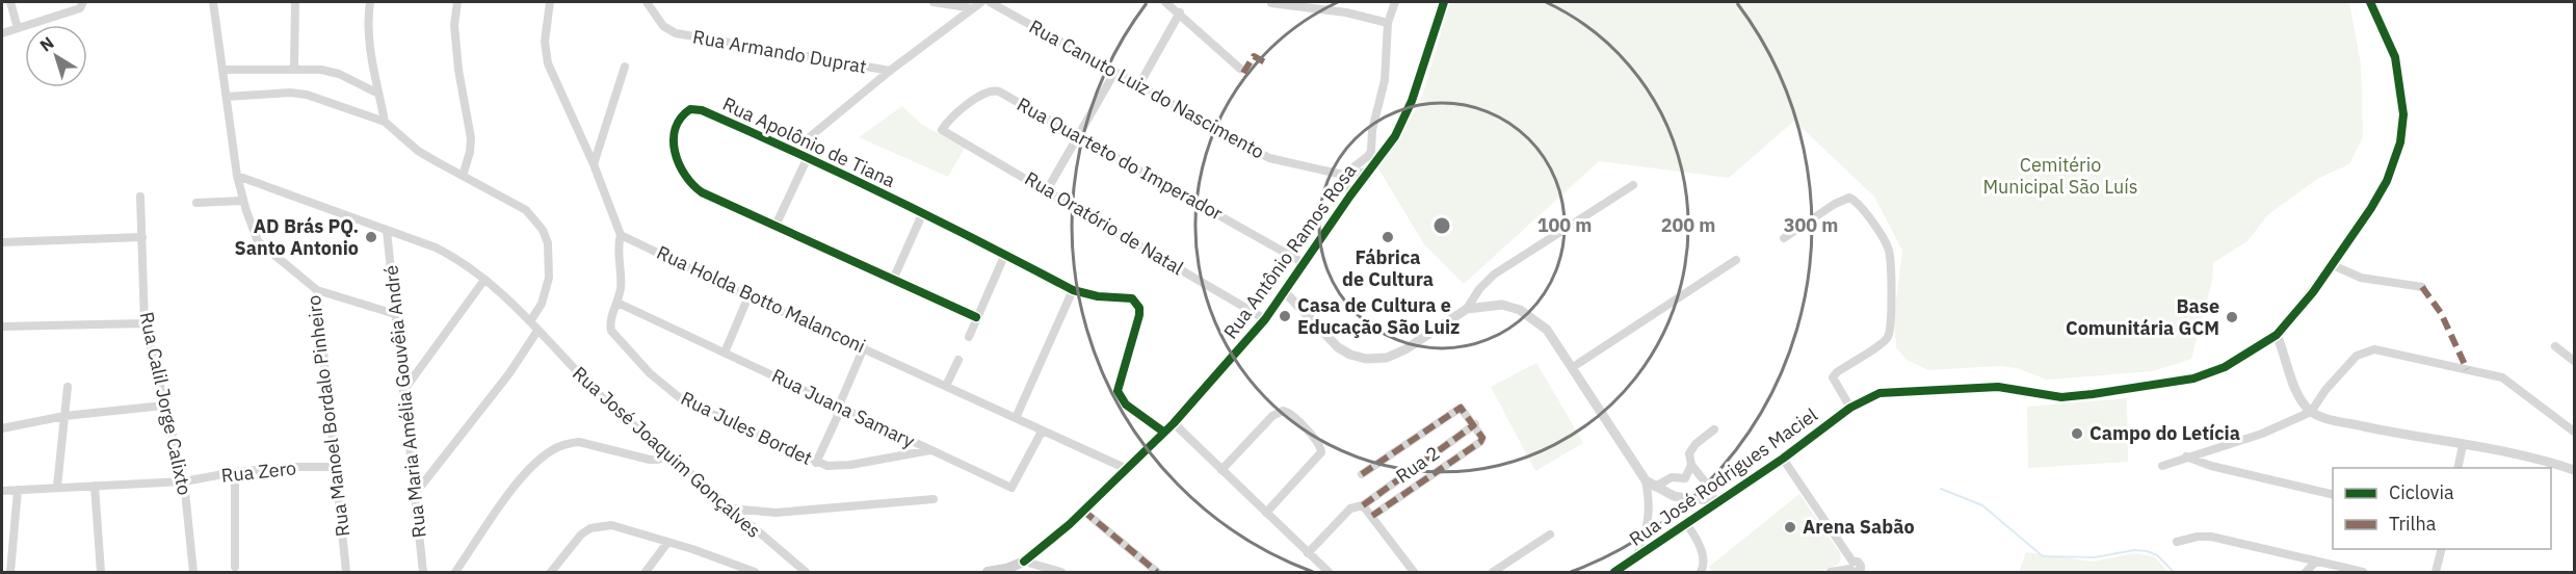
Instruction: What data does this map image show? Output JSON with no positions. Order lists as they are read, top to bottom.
{
  "streets": {
    "main road": ["Rua Antônio Ramos Rosa"],
    "street": [
      "Rua Armando Duprat",
      "Rua Canuto Luiz do Nascimento",
      "Rua Apolônio de Tiana",
      "Rua Quarteto do Imperador",
      "Rua Oratório de Natal",
      "Rua Holda Botto Malanconi",
      "Rua Maria Amélia Gouvêia André",
      "Rua Calil Jorge Calixto",
      "Rua Juana Samary",
      "Rua Manoel Bordalo Pinheiro",
      "Rua Jules Bordet",
      "Rua José Joaquim Gonçalves",
      "Rua 2",
      "Rua Zero",
      "Rua José Rodrigues Maciel"
    ]
  },
  "crossings": [
    ["Rua Canuto Luiz do Nascimento", "Rua Antônio Ramos Rosa"],
    ["Rua Apolônio de Tiana", "Rua Antônio Ramos Rosa"],
    ["Rua Quarteto do Imperador", "Rua Oratório de Natal"],
    ["Rua Quarteto do Imperador", "Rua Antônio Ramos Rosa"],
    ["Rua Oratório de Natal", "Rua Antônio Ramos Rosa"],
    ["Rua Antônio Ramos Rosa", "Rua Holda Botto Malanconi"],
    ["Rua Holda Botto Malanconi", "Rua Juana Samary"],
    ["Rua Holda Botto Malanconi", "Rua Jules Bordet"],
    ["Rua Maria Amélia Gouvêia André", "Rua José Joaquim Gonçalves"],
    ["Rua Calil Jorge Calixto", "Rua Zero"],
    ["Rua Juana Samary", "Rua Jules Bordet"],
    ["Rua Manoel Bordalo Pinheiro", "Rua José Joaquim Gonçalves"],
    ["Rua Manoel Bordalo Pinheiro", "Rua Zero"]
  ],
  "parks": ["Cemitério Municipal São Luís"],
  "places": [
    "AD Brás PQ. Santo Antonio",
    "Fábrica de Cultura",
    "Casa de Cultura e Educação São Luiz",
    "Base Comunitária GCM",
    "Campo do Letícia",
    "Arena Sabão"
  ],
  "legend": ["Ciclovia", "Trilha"],
  "north": "top left",
  "rings": ["100 m", "200 m", "300 m"]
}
